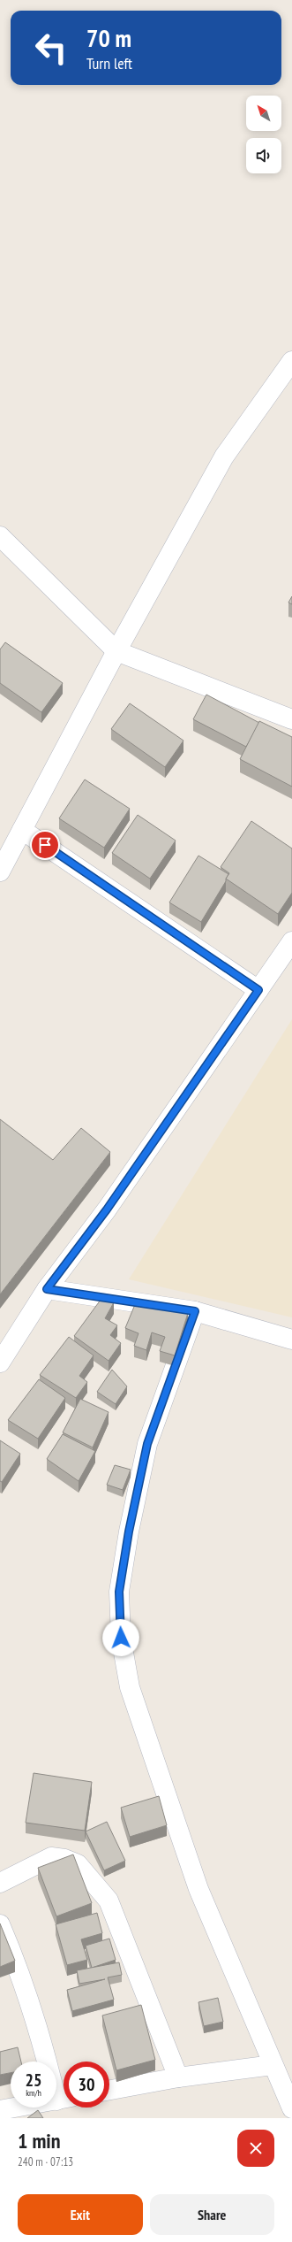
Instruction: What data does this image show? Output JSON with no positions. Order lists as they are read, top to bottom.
{
  "north": "top left",
  "page": {
    "turn": ["70 m", "Turn left"],
    "speed": "25 km/h",
    "limit": "30",
    "heading": ["1 min", "240 m · 07:13"],
    "buttons": ["Exit", "Share"]
  }
}
